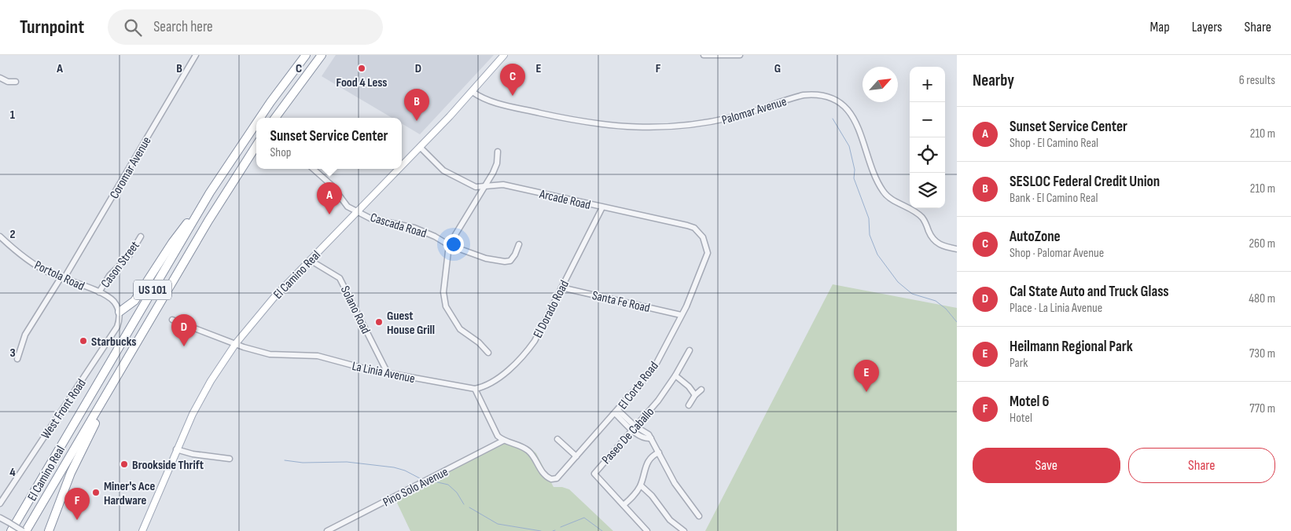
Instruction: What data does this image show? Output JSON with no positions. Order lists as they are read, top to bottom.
{
  "streets": {
    "highway": ["El Camino Real", "US 101"],
    "street": [
      "Palomar Avenue",
      "Coromar Avenue",
      "Arcade Road",
      "Cascada Road",
      "Cason Street",
      "Portola Road",
      "Santa Fe Road",
      "El Dorado Road",
      "Solano Road",
      "La Linia Avenue",
      "El Corte Road",
      "West Front Road",
      "Paseo De Caballo",
      "Pino Solo Avenue"
    ]
  },
  "crossings": [
    ["Palomar Avenue", "El Camino Real"],
    ["Coromar Avenue", "Portola Road"],
    ["Arcade Road", "El Camino Real"],
    ["Arcade Road", "El Dorado Road"],
    ["Arcade Road", "El Corte Road"],
    ["Cascada Road", "El Camino Real"],
    ["Cason Street", "Portola Road"],
    ["El Camino Real", "Solano Road"],
    ["El Camino Real", "La Linia Avenue"],
    ["Portola Road", "West Front Road"],
    ["Santa Fe Road", "El Dorado Road"],
    ["Santa Fe Road", "El Corte Road"],
    ["El Dorado Road", "La Linia Avenue"],
    ["Solano Road", "La Linia Avenue"],
    ["El Corte Road", "Pino Solo Avenue"]
  ],
  "places": [
    "Food 4 Less",
    "Guest House Grill",
    "Starbucks",
    "Brookside Thrift",
    "Miner's Ace Hardware"
  ],
  "north": "top right",
  "page": {
    "header": "Turnpoint",
    "search": "Search here",
    "nav": ["Map", "Layers", "Share"],
    "heading": ["Nearby", "6 results"],
    "pins": [
      "C",
      "B",
      "A",
      "D",
      "E",
      "F"
    ],
    "map_buttons": ["+", "−"],
    "list": [
      {
        "mark": "A",
        "name": "Sunset Service Center",
        "note": "Shop · El Camino Real",
        "value": "210 m"
      },
      {
        "mark": "B",
        "name": "SESLOC Federal Credit Union",
        "note": "Bank · El Camino Real",
        "value": "210 m"
      },
      {
        "mark": "C",
        "name": "AutoZone",
        "note": "Shop · Palomar Avenue",
        "value": "260 m"
      },
      {
        "mark": "D",
        "name": "Cal State Auto and Truck Glass",
        "note": "Place · La Linia Avenue",
        "value": "480 m"
      },
      {
        "mark": "E",
        "name": "Heilmann Regional Park",
        "note": "Park",
        "value": "730 m"
      },
      {
        "mark": "F",
        "name": "Motel 6",
        "note": "Hotel",
        "value": "770 m"
      }
    ],
    "popup": ["Sunset Service Center", "Shop"],
    "buttons": ["Save", "Share"]
  },
  "grid": {
    "columns": [
      "A",
      "B",
      "C",
      "D",
      "E",
      "F",
      "G"
    ],
    "rows": [
      "1",
      "2",
      "3",
      "4"
    ]
  }
}
